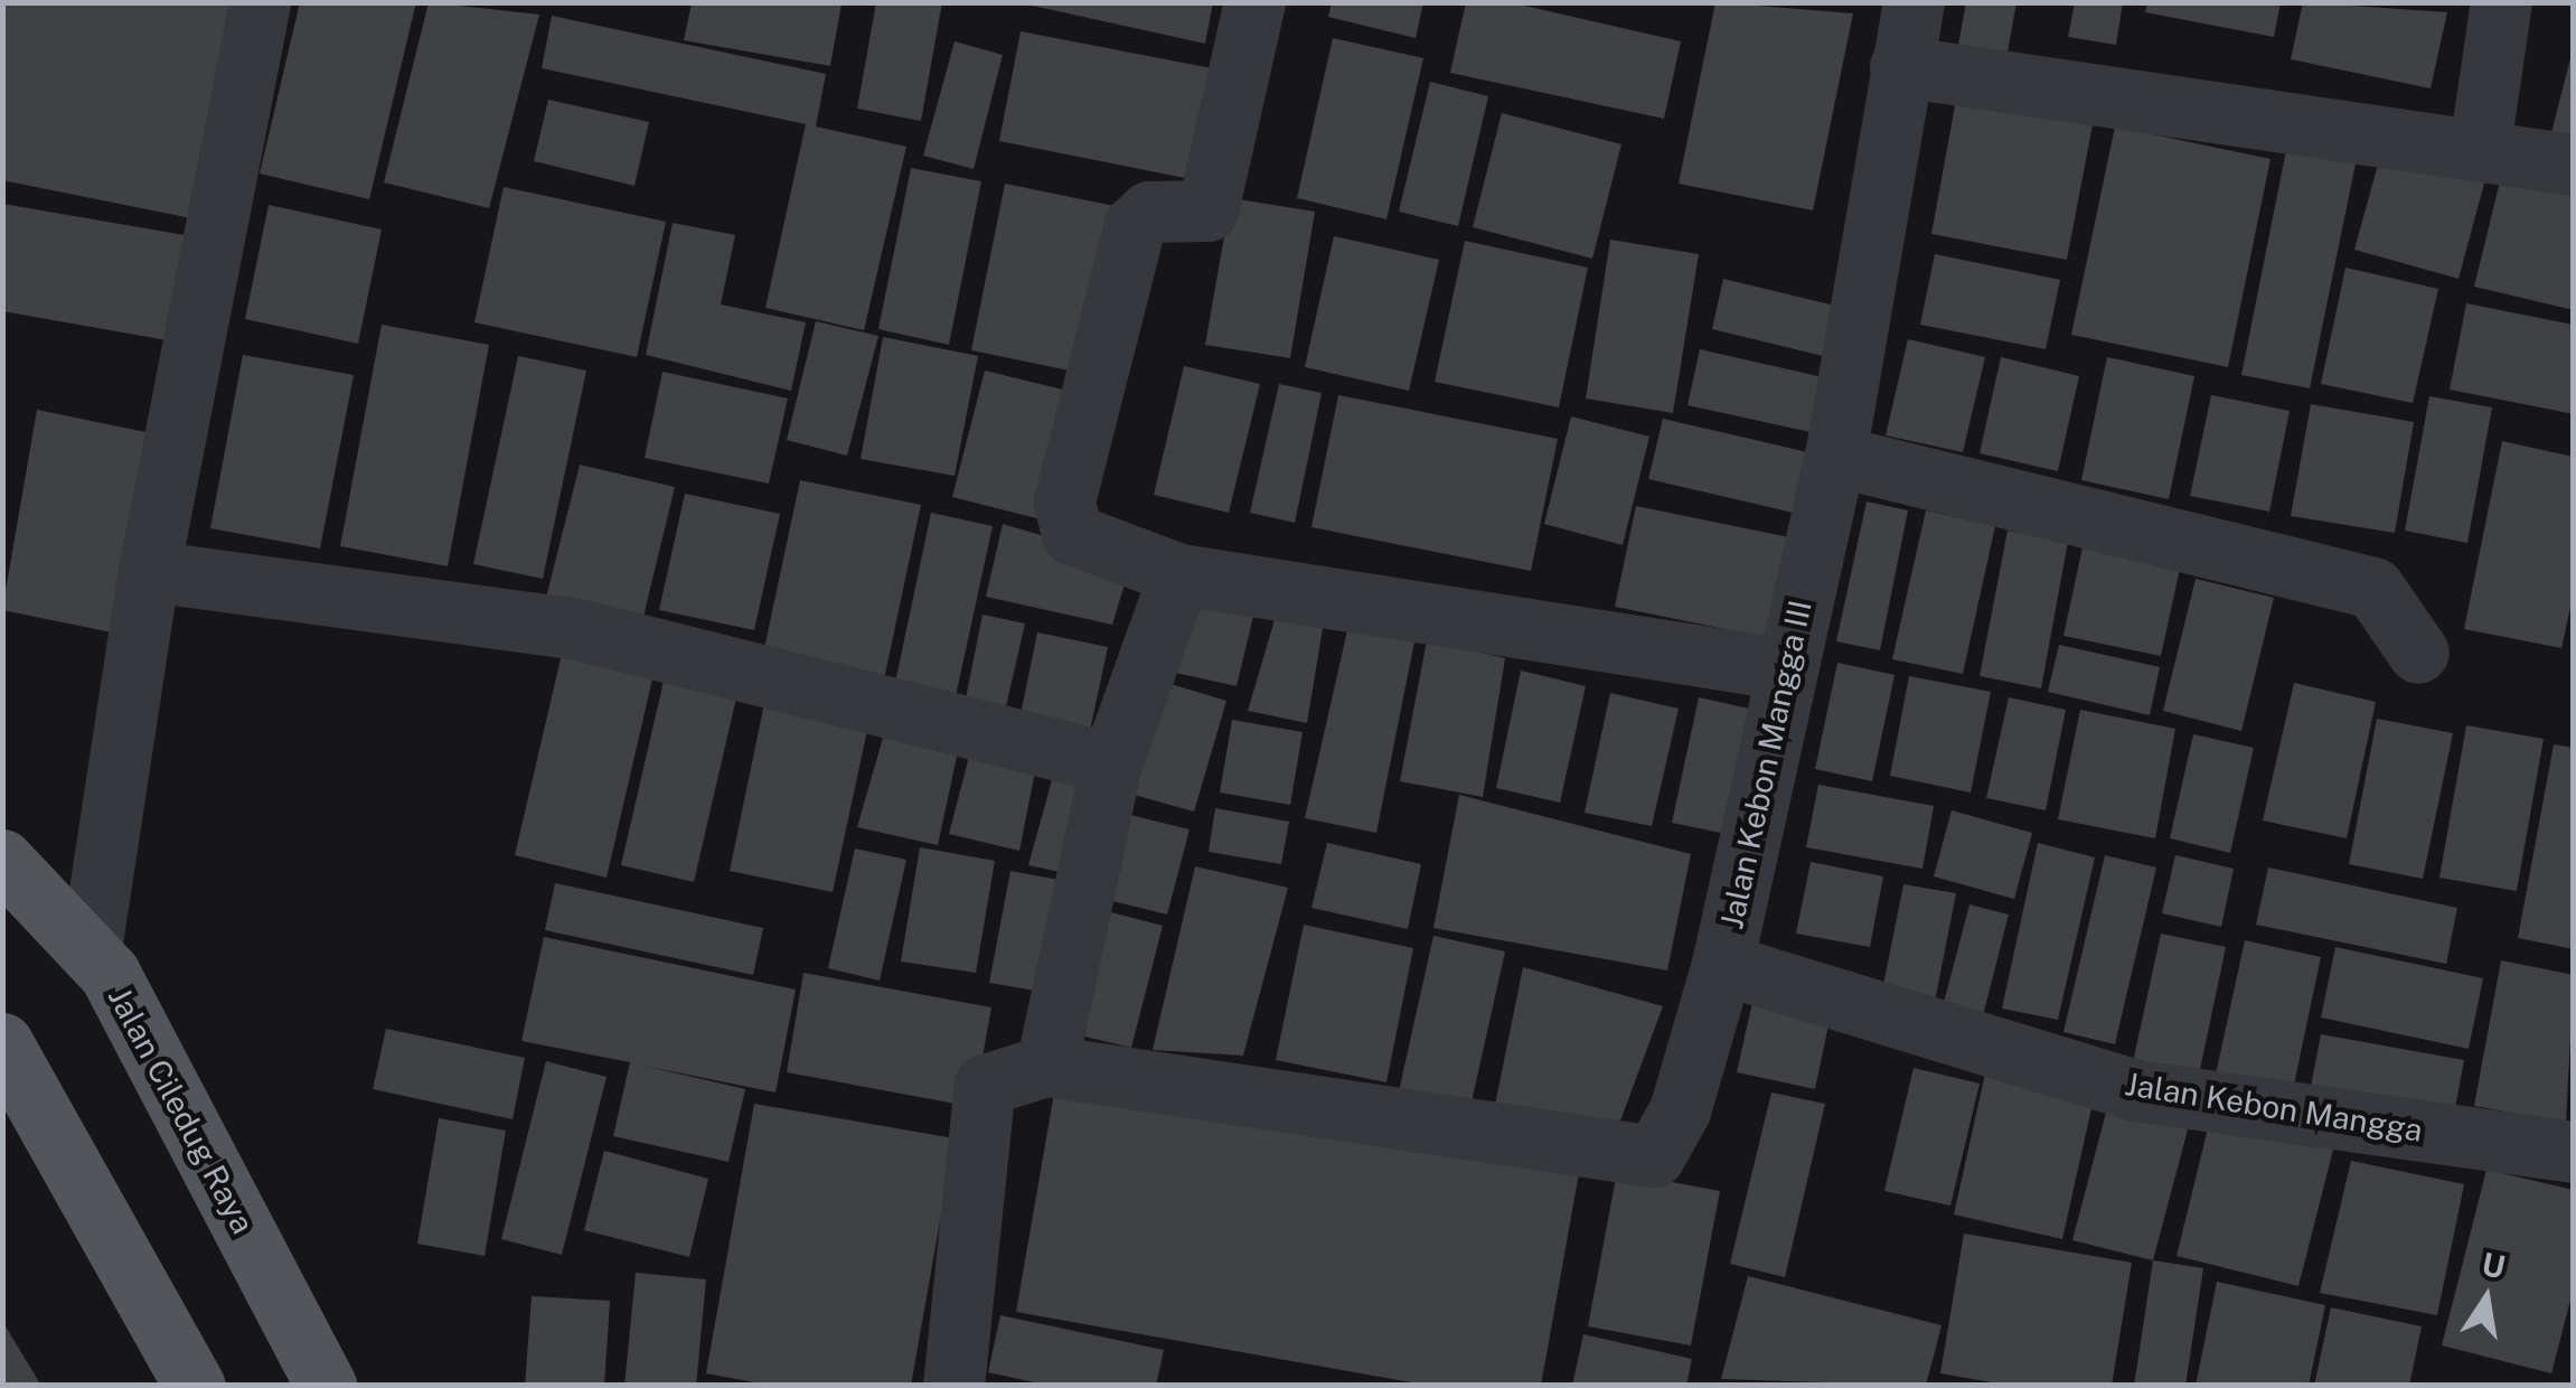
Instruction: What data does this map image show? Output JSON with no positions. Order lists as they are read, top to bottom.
{
  "streets": {
    "main road": ["Jalan Ciledug Raya"],
    "street": ["Jalan Kebon Mangga III", "Jalan Kebon Mangga"]
  },
  "crossings": [
    ["Jalan Kebon Mangga III", "Jalan Kebon Mangga"]
  ],
  "north": "top"
}
